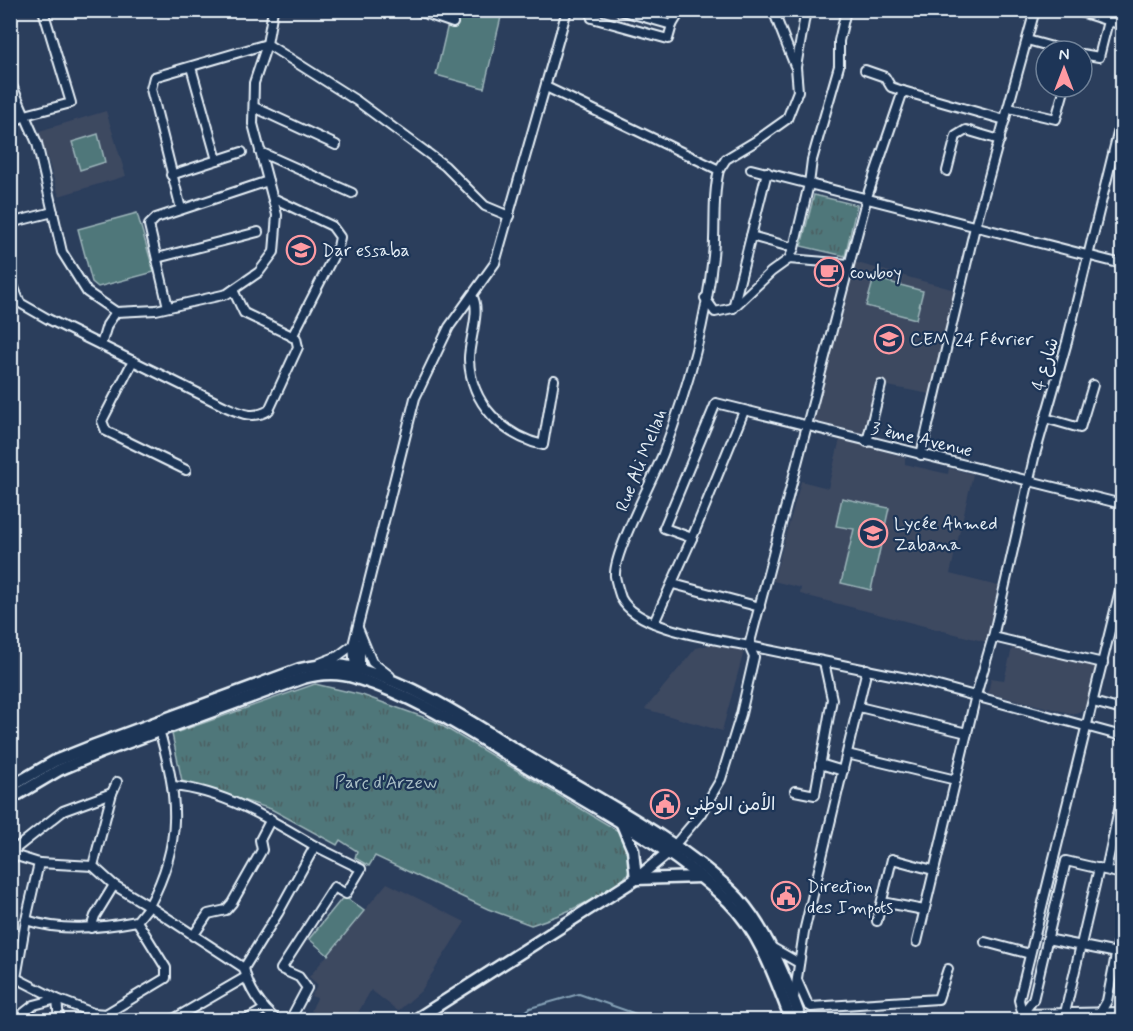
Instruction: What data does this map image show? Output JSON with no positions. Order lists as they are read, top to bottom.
{
  "streets": {
    "street": ["شارع 4", "3 ème Avenue", "Rue Ali Mellah"]
  },
  "crossings": [
    ["شارع 4", "3 ème Avenue"],
    ["شارع 4", "Rue Ali Mellah"]
  ],
  "parks": ["Parc d'Arzew"],
  "places": {
    "school or university": ["Dar essaba", "CEM 24 Février", "Lycée Ahmed Zabana"],
    "cafe": ["cowboy"],
    "public building": ["الأمن الوطني", "Direction des Impots"]
  },
  "north": "top"
}
